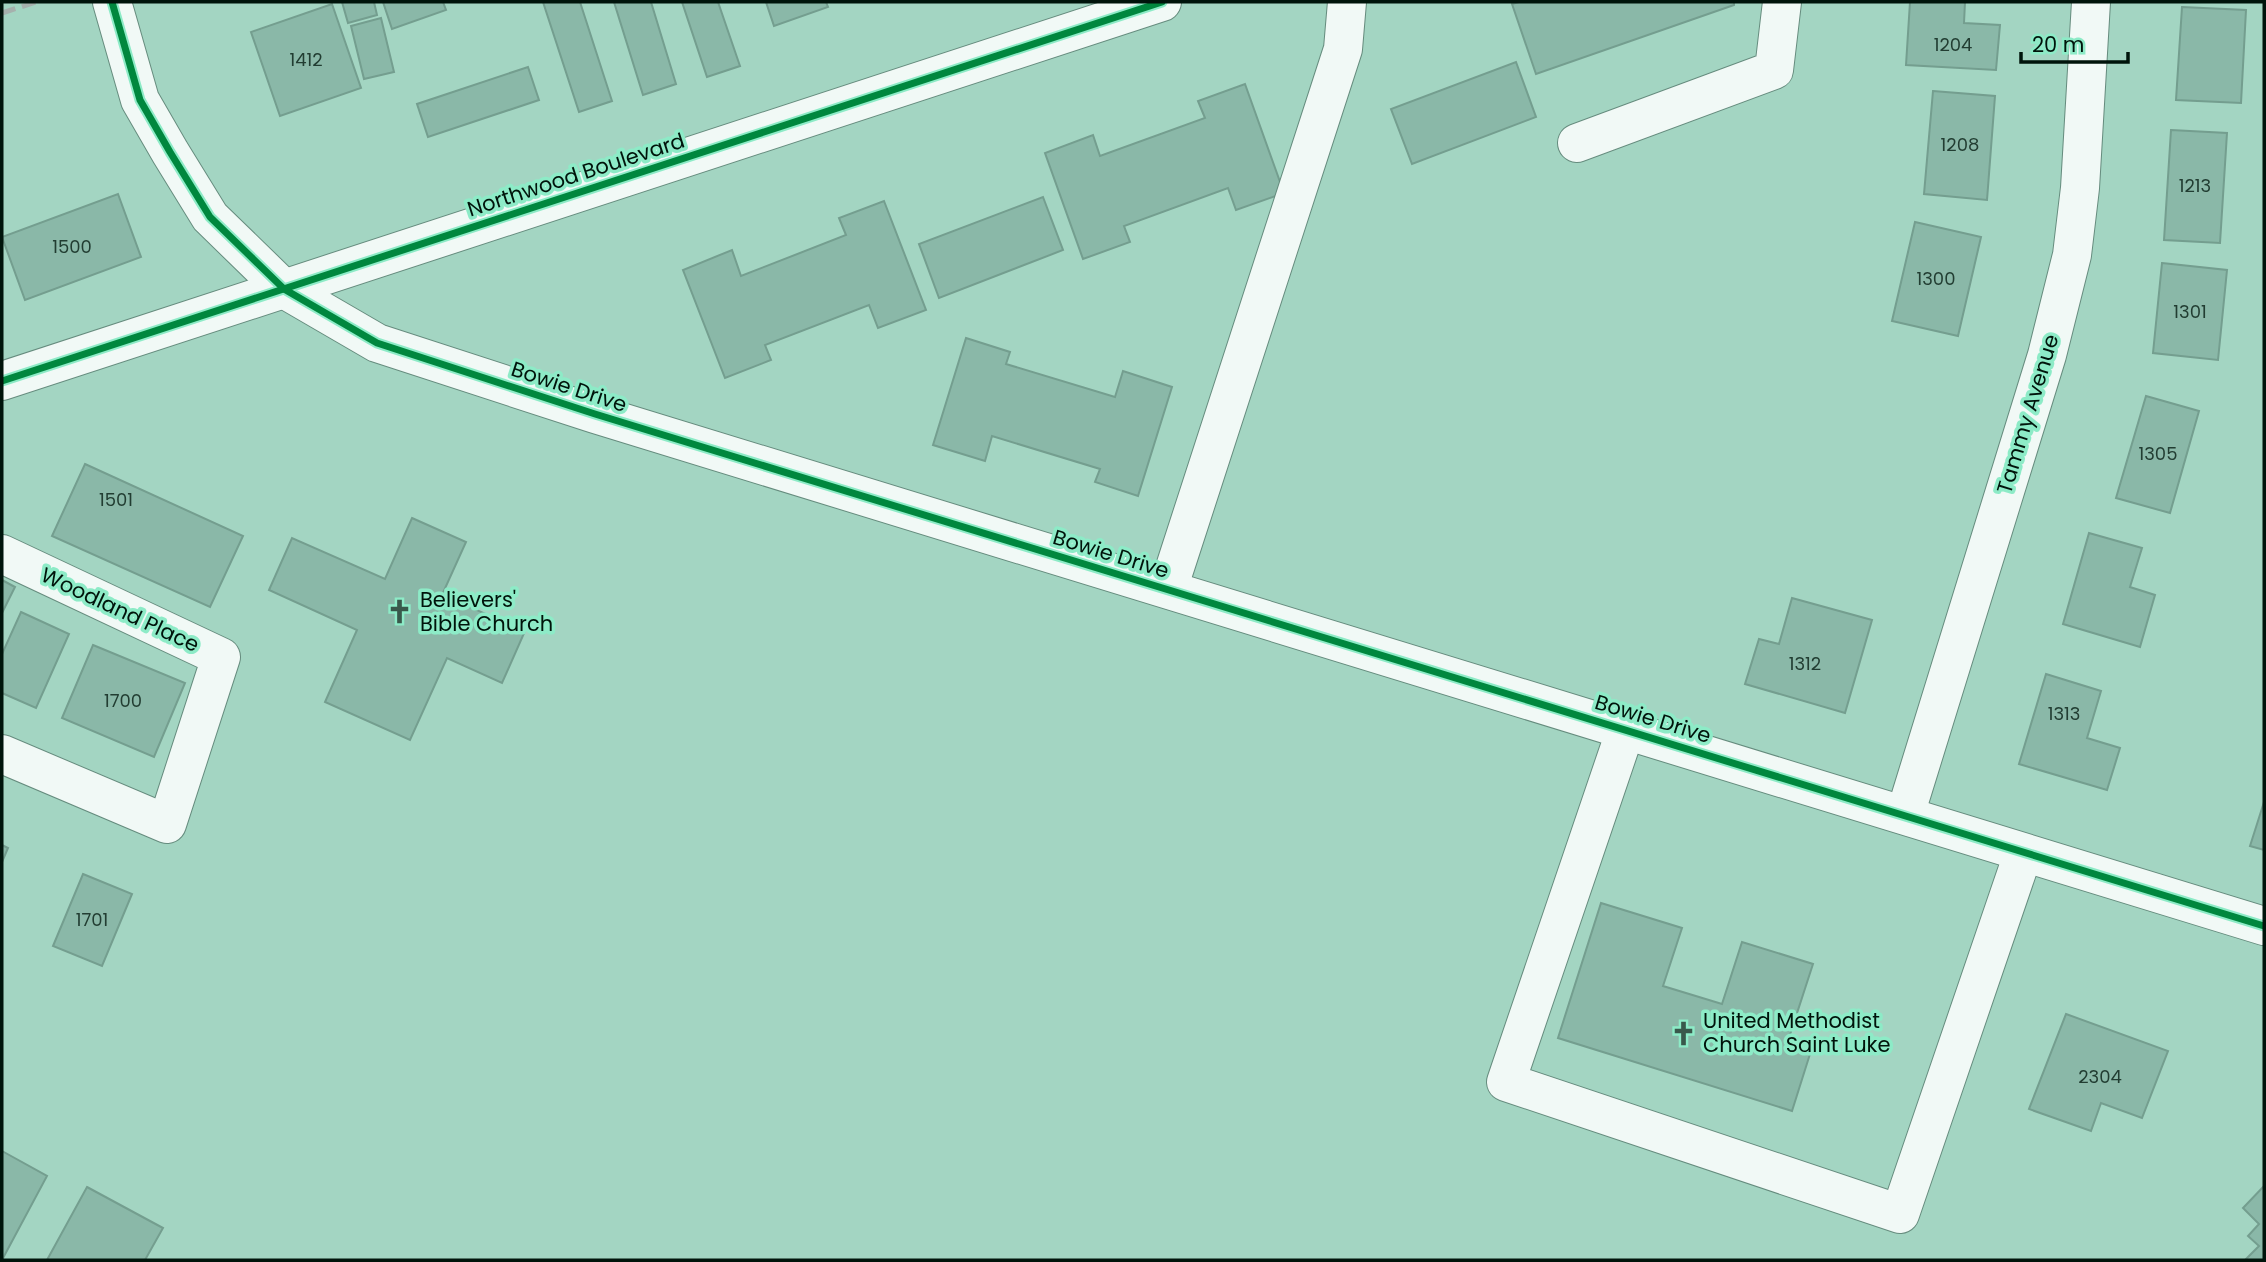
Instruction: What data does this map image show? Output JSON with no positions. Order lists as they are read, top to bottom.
{
  "streets": {
    "street": [
      "Northwood Boulevard",
      "Bowie Drive",
      "Tammy Avenue",
      "Woodland Place"
    ]
  },
  "crossings": [
    ["Northwood Boulevard", "Bowie Drive"],
    ["Bowie Drive", "Tammy Avenue"]
  ],
  "places": {
    "church": ["Believers' Bible Church", "United Methodist Church Saint Luke"]
  },
  "house_numbers": [
    "1204",
    "1412",
    "1208",
    "1213",
    "1500",
    "1300",
    "1301",
    "1305",
    "1501",
    "1312",
    "1700",
    "1313",
    "1701",
    "2304"
  ],
  "scale_bar": "20 m"
}
